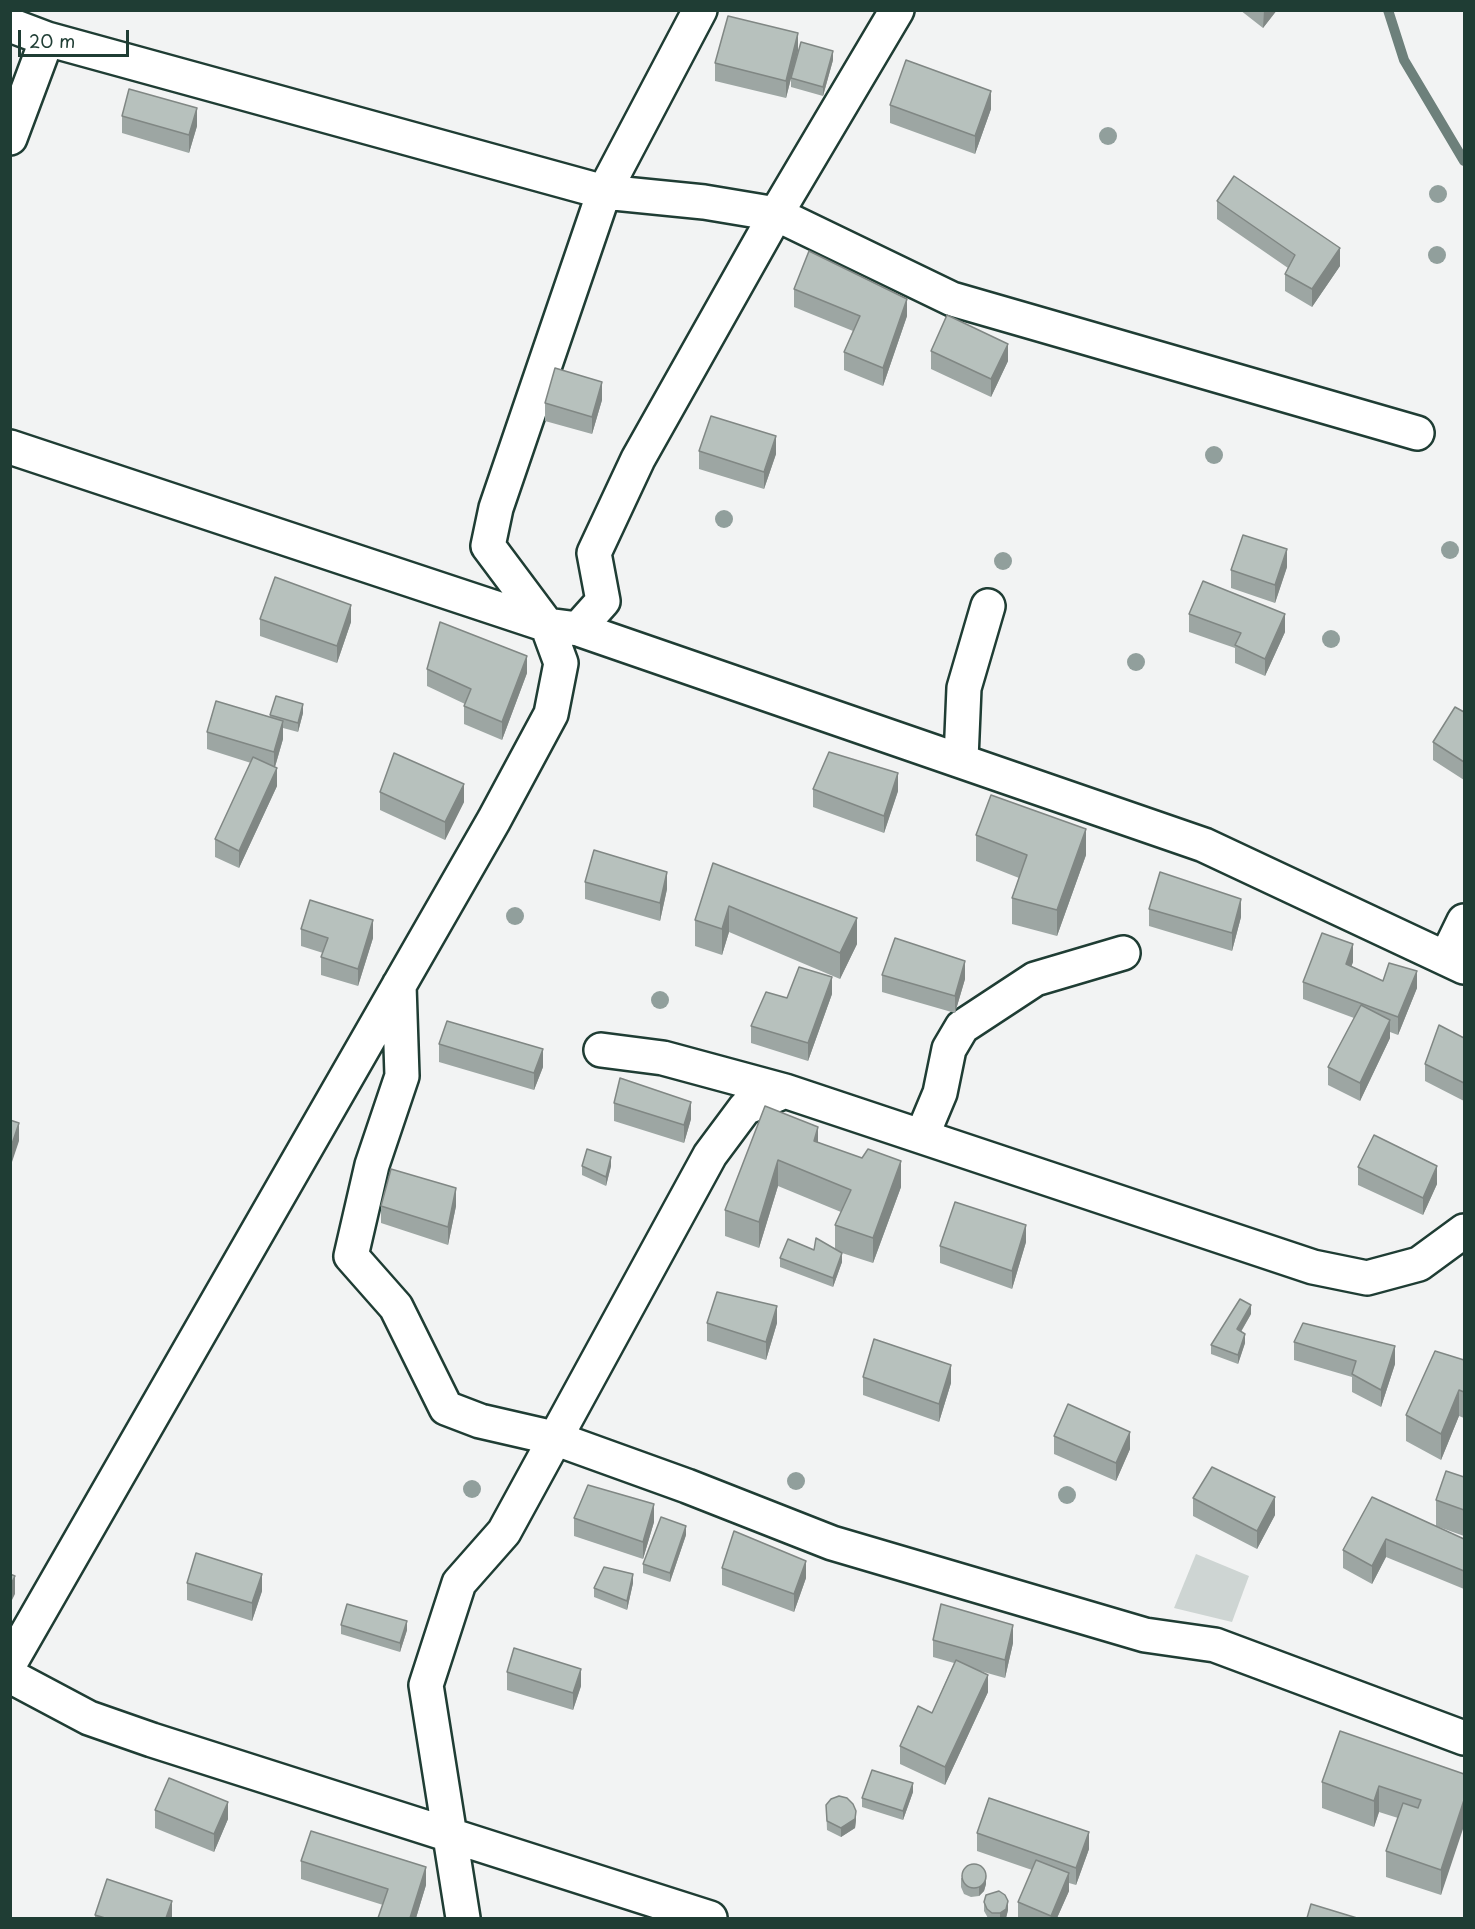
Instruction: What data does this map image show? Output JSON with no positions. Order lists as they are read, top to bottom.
{
  "scale_bar": "20 m"
}
